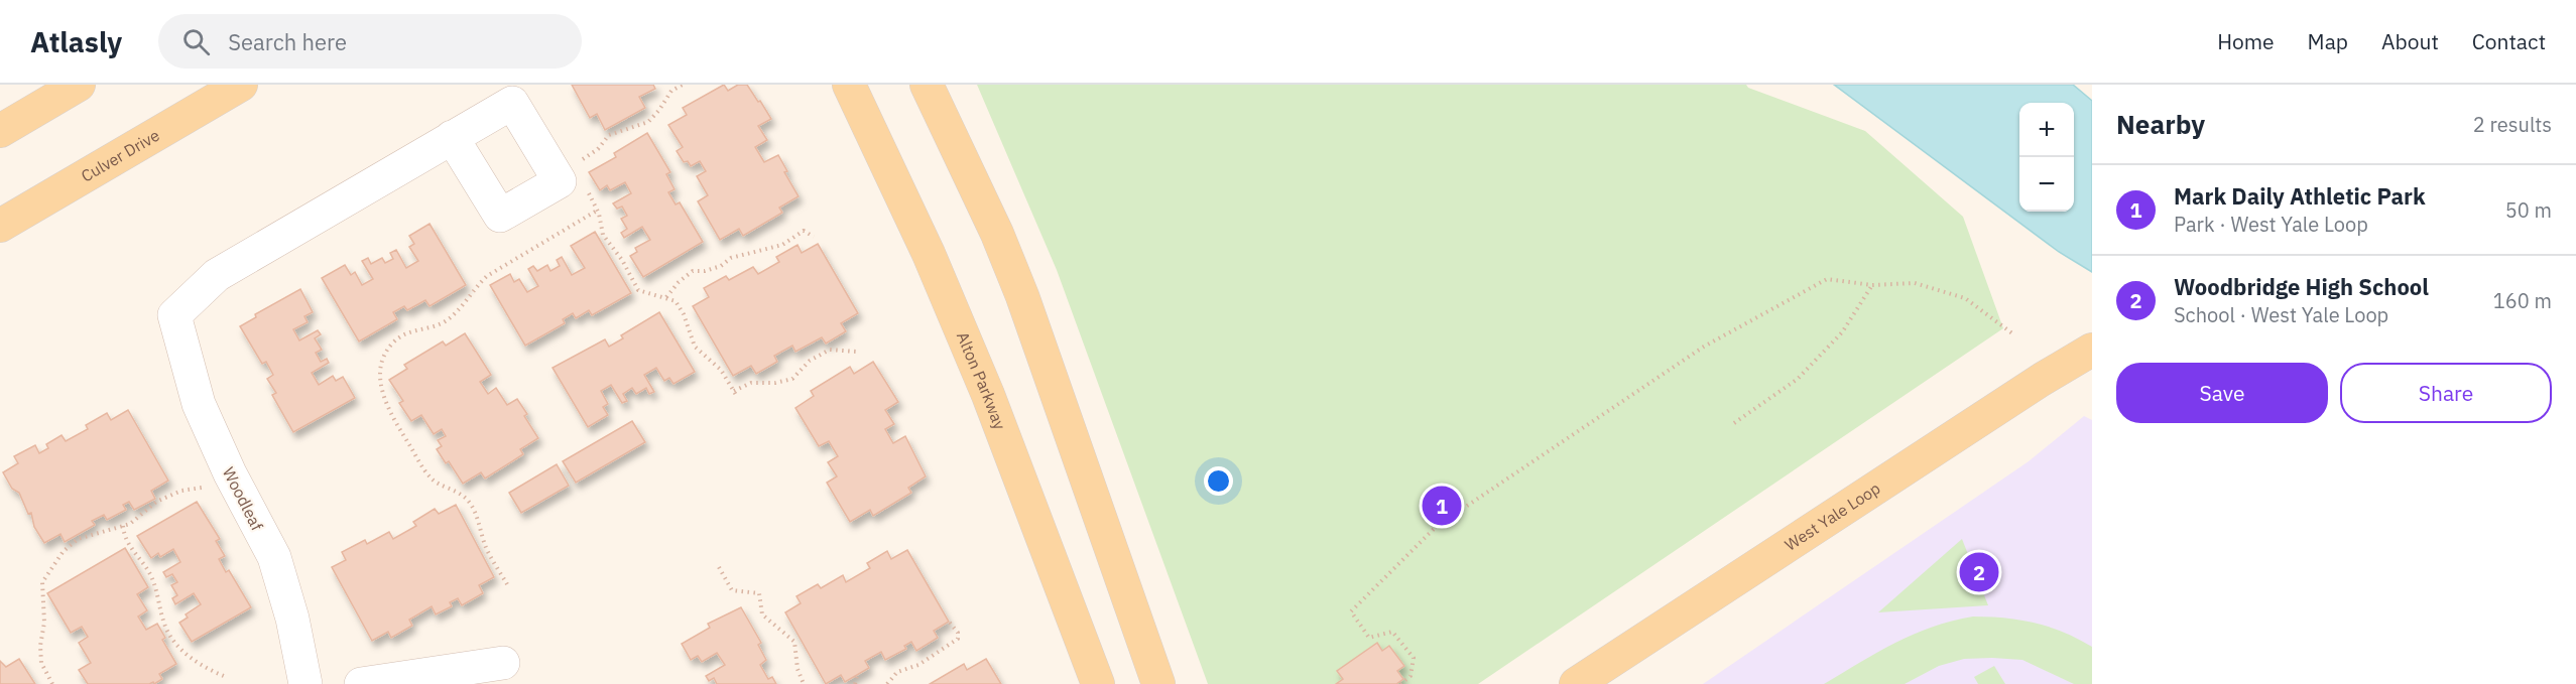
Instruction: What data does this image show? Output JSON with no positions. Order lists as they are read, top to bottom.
{
  "streets": {
    "main road": ["Culver Drive", "Alton Parkway", "West Yale Loop"],
    "street": ["Woodleaf"]
  },
  "page": {
    "header": "Atlasly",
    "search": "Search here",
    "nav": [
      "Home",
      "Map",
      "About",
      "Contact"
    ],
    "heading": ["Nearby", "2 results"],
    "map_buttons": ["+", "−"],
    "list": [
      {
        "mark": "1",
        "name": "Mark Daily Athletic Park",
        "note": "Park · West Yale Loop",
        "value": "50 m"
      },
      {
        "mark": "2",
        "name": "Woodbridge High School",
        "note": "School · West Yale Loop",
        "value": "160 m"
      }
    ],
    "buttons": ["Save", "Share"],
    "pins": ["1", "2"]
  }
}
